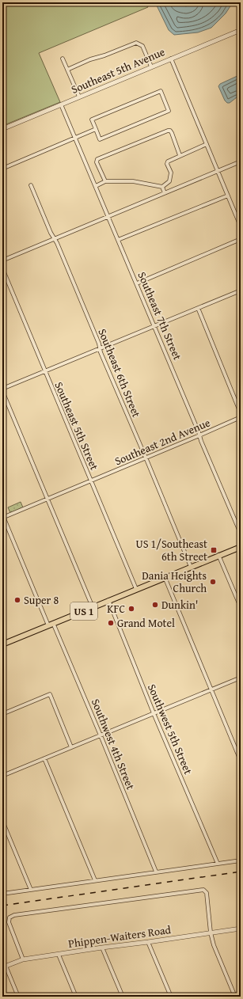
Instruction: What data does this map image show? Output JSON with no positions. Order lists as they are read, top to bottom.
{
  "streets": {
    "main road": ["US 1"],
    "street": [
      "Southeast 5th Avenue",
      "Southeast 7th Street",
      "Southeast 6th Street",
      "Southeast 5th Street",
      "Southeast 2nd Avenue",
      "Southwest 5th Street",
      "Southwest 4th Street",
      "Phippen-Waiters Road"
    ]
  },
  "crossings": [
    ["Southeast 5th Avenue", "Southeast 7th Street"],
    ["Southeast 7th Street", "Southeast 2nd Avenue"],
    ["Southeast 6th Street", "Southeast 2nd Avenue"],
    ["Southeast 6th Street", "US 1"],
    ["Southeast 5th Street", "Southeast 2nd Avenue"],
    ["Southeast 5th Street", "US 1"],
    ["Southeast 2nd Avenue", "Southwest 4th Street"],
    ["US 1", "Southwest 5th Street"],
    ["US 1", "Southwest 4th Street"]
  ],
  "places": {
    "transit": ["US 1/Southeast 6th Street"],
    "other": [
      "Dania Heights Church",
      "Super 8",
      "Dunkin'",
      "KFC",
      "Grand Motel"
    ]
  }
}
